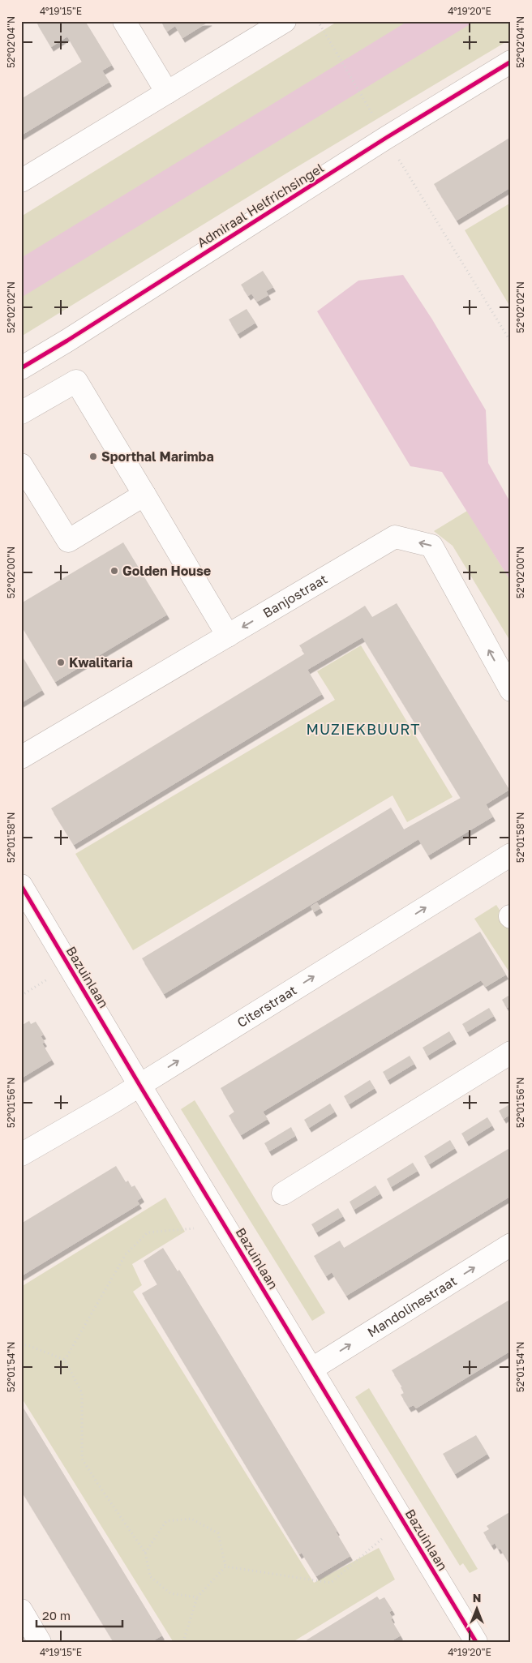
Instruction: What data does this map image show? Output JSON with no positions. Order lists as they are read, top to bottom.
{
  "streets": {
    "street": [
      "Admiraal Helfrichsingel",
      "Banjostraat",
      "Bazuinlaan",
      "Citerstraat",
      "Mandolinestraat"
    ]
  },
  "crossings": [
    ["Bazuinlaan", "Citerstraat"],
    ["Bazuinlaan", "Mandolinestraat"]
  ],
  "districts": ["MUZIEKBUURT"],
  "places": ["Sporthal Marimba", "Golden House", "Kwalitaria"],
  "scale_bar": "20 m",
  "north": "top",
  "coordinates": [
    "4°19'15\"E",
    "4°19'20\"E",
    "52°02'04\"N",
    "52°02'02\"N",
    "52°02'00\"N",
    "52°01'58\"N",
    "52°01'56\"N",
    "52°01'54\"N"
  ]
}
